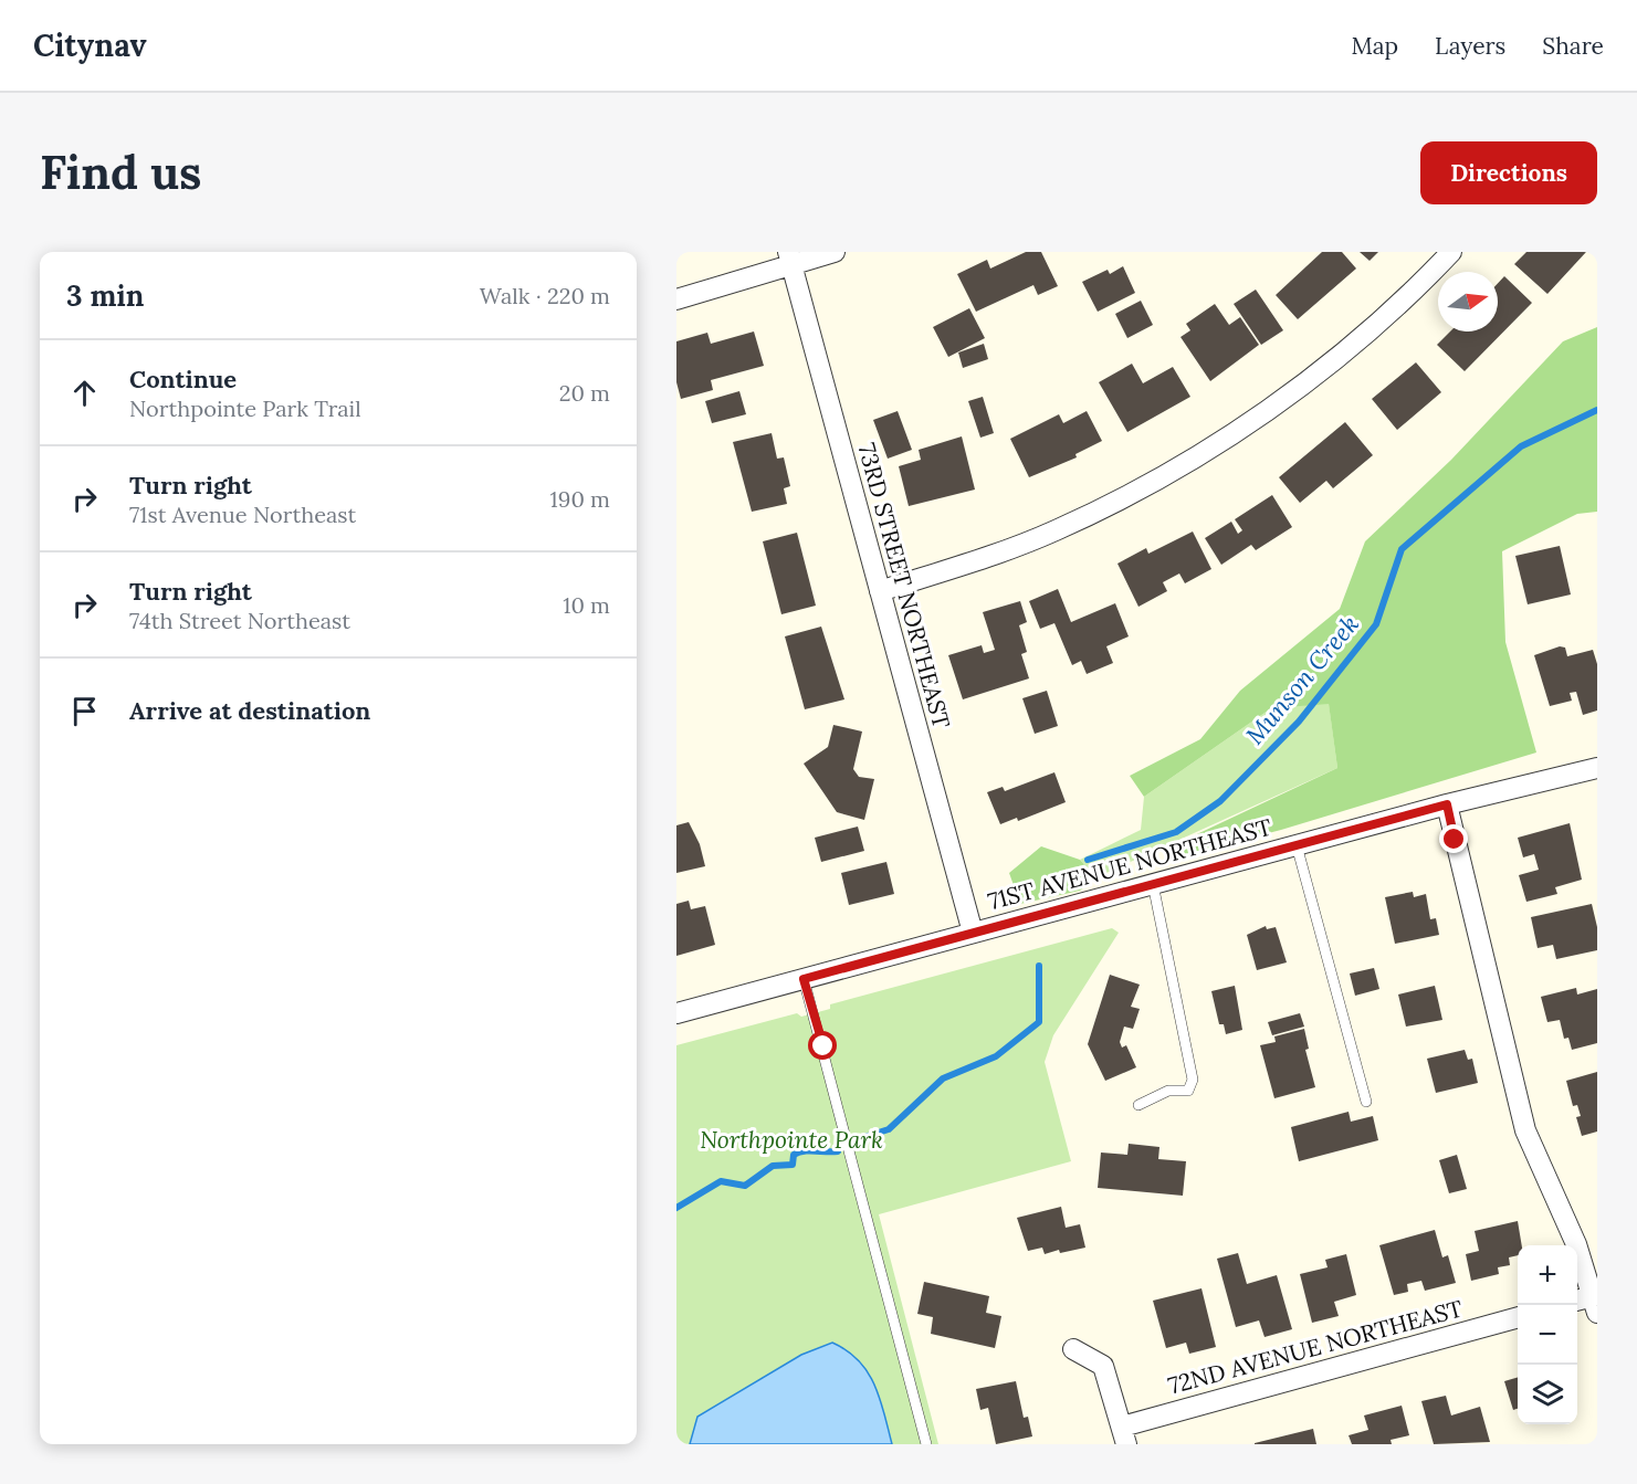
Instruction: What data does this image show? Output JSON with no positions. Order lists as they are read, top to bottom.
{
  "streets": {
    "street": ["73RD STREET NORTHEAST", "71ST AVENUE NORTHEAST", "72ND AVENUE NORTHEAST"]
  },
  "crossings": [
    ["73RD STREET NORTHEAST", "71ST AVENUE NORTHEAST"]
  ],
  "water": ["Munson Creek"],
  "parks": ["Northpointe Park"],
  "north": "right",
  "page": {
    "header": "Citynav",
    "nav": ["Map", "Layers", "Share"],
    "buttons": "Directions",
    "title": "Find us",
    "heading": ["3 min", "Walk · 220 m"],
    "list": [
      ["Continue", "Northpointe Park Trail", "20 m"],
      ["Turn right", "71st Avenue Northeast", "190 m"],
      ["Turn right", "74th Street Northeast", "10 m"],
      "Arrive at destination"
    ],
    "map_buttons": ["+", "−"]
  }
}
